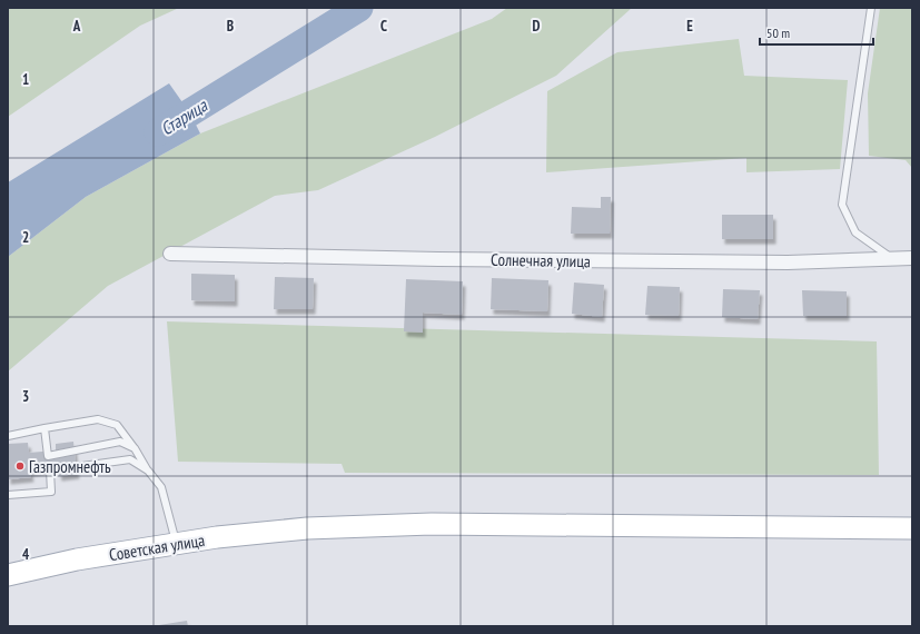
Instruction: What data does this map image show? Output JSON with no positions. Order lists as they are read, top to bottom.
{
  "streets": {
    "main road": ["Советская улица"],
    "street": ["Солнечная улица"]
  },
  "water": ["Старица"],
  "places": ["Газпромнефть"],
  "scale_bar": "50 m",
  "grid": {
    "columns": [
      "A",
      "B",
      "C",
      "D",
      "E"
    ],
    "rows": [
      "1",
      "2",
      "3",
      "4"
    ]
  }
}
